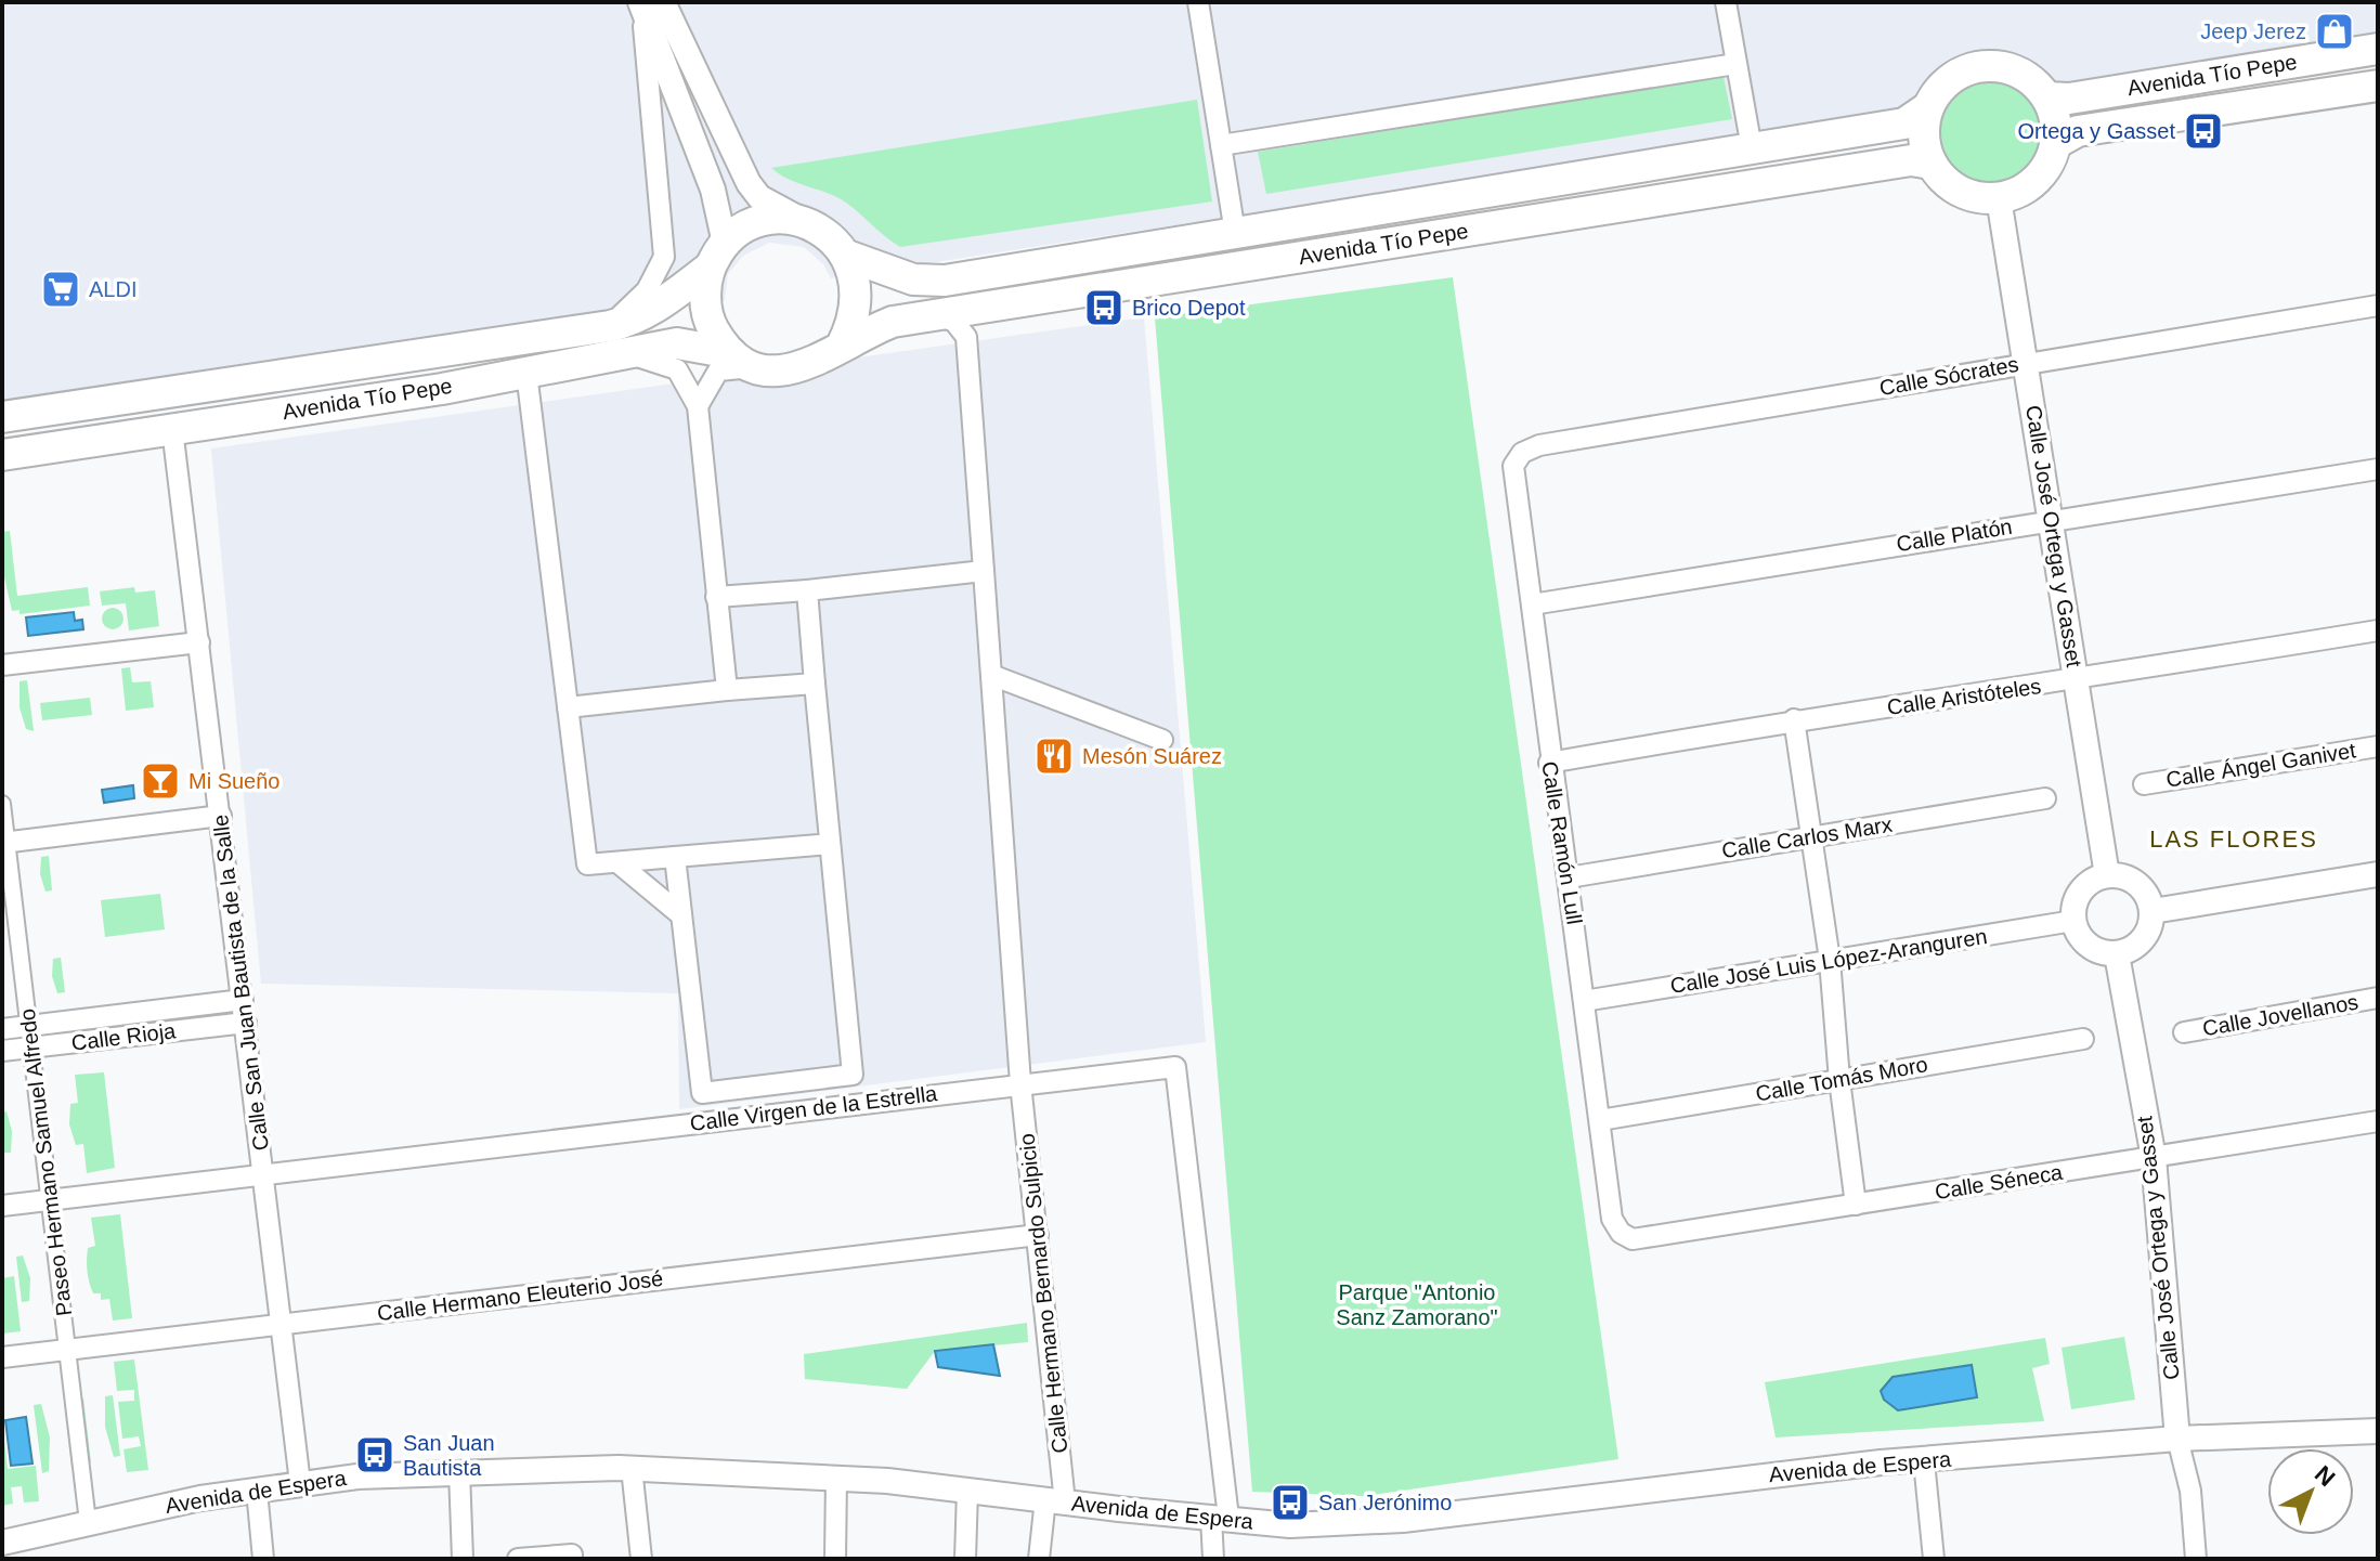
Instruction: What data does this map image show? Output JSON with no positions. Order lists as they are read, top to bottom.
{
  "streets": {
    "main road": ["Avenida Tío Pepe"],
    "street": [
      "Calle Sócrates",
      "Calle Platón",
      "Calle José Ortega y Gasset",
      "Calle Aristóteles",
      "Calle Ángel Ganivet",
      "Calle Carlos Marx",
      "Calle Ramón Lull",
      "Calle José Luis López-Aranguren",
      "Calle San Juan Bautista de la Salle",
      "Calle Jovellanos",
      "Calle Rioja",
      "Calle Tomás Moro",
      "Calle Virgen de la Estrella",
      "Paseo Hermano Samuel Alfredo",
      "Calle Séneca",
      "Calle Hermano Bernardo Sulpicio",
      "Calle Hermano Eleuterio José",
      "Avenida de Espera"
    ]
  },
  "crossings": [
    ["Avenida Tío Pepe", "Calle José Ortega y Gasset"],
    ["Avenida Tío Pepe", "Calle San Juan Bautista de la Salle"],
    ["Calle Sócrates", "Calle José Ortega y Gasset"],
    ["Calle Sócrates", "Calle Ramón Lull"],
    ["Calle Platón", "Calle José Ortega y Gasset"],
    ["Calle Platón", "Calle Ramón Lull"],
    ["Calle José Ortega y Gasset", "Calle Aristóteles"],
    ["Calle José Ortega y Gasset", "Calle José Luis López-Aranguren"],
    ["Calle José Ortega y Gasset", "Calle Séneca"],
    ["Calle José Ortega y Gasset", "Avenida de Espera"],
    ["Calle Aristóteles", "Calle Ramón Lull"],
    ["Calle Carlos Marx", "Calle Ramón Lull"],
    ["Calle Ramón Lull", "Calle José Luis López-Aranguren"],
    ["Calle Ramón Lull", "Calle Tomás Moro"],
    ["Calle Ramón Lull", "Calle Séneca"],
    ["Calle San Juan Bautista de la Salle", "Calle Rioja"],
    ["Calle San Juan Bautista de la Salle", "Calle Virgen de la Estrella"],
    ["Calle San Juan Bautista de la Salle", "Calle Hermano Eleuterio José"],
    ["Calle San Juan Bautista de la Salle", "Avenida de Espera"],
    ["Calle Rioja", "Paseo Hermano Samuel Alfredo"],
    ["Calle Virgen de la Estrella", "Paseo Hermano Samuel Alfredo"],
    ["Calle Virgen de la Estrella", "Calle Hermano Bernardo Sulpicio"],
    ["Calle Virgen de la Estrella", "Avenida de Espera"],
    ["Paseo Hermano Samuel Alfredo", "Calle Hermano Eleuterio José"],
    ["Paseo Hermano Samuel Alfredo", "Avenida de Espera"],
    ["Calle Hermano Bernardo Sulpicio", "Calle Hermano Eleuterio José"],
    ["Calle Hermano Bernardo Sulpicio", "Avenida de Espera"]
  ],
  "districts": ["LAS FLORES"],
  "parks": ["Parque \"Antonio Sanz Zamorano\""],
  "places": {
    "shop": ["Jeep Jerez"],
    "bus stop": [
      "Ortega y Gasset",
      "Brico Depot",
      "San Juan Bautista",
      "San Jerónimo"
    ],
    "supermarket": ["ALDI"],
    "restaurant": ["Mesón Suárez"],
    "bar": ["Mi Sueño"]
  },
  "north": "top right"
}
